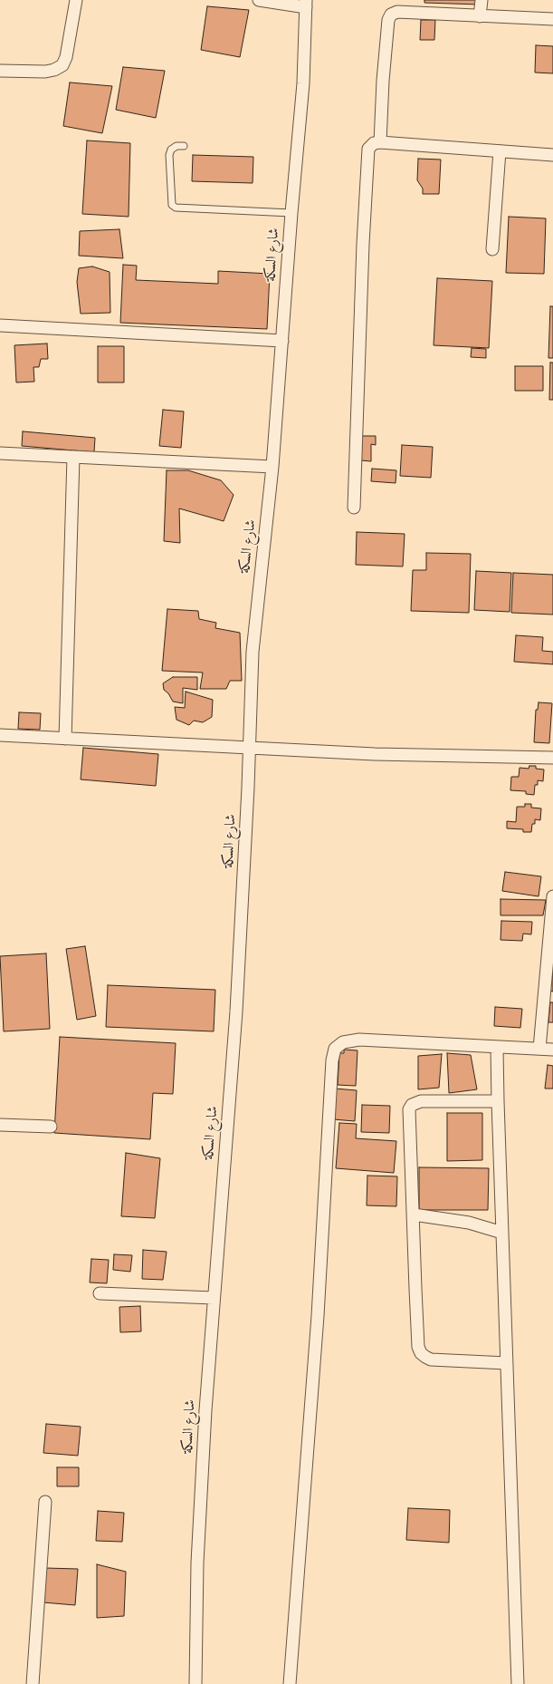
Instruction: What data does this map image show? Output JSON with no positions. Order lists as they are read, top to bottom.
{
  "streets": {
    "street": ["شارع السكة"]
  }
}
